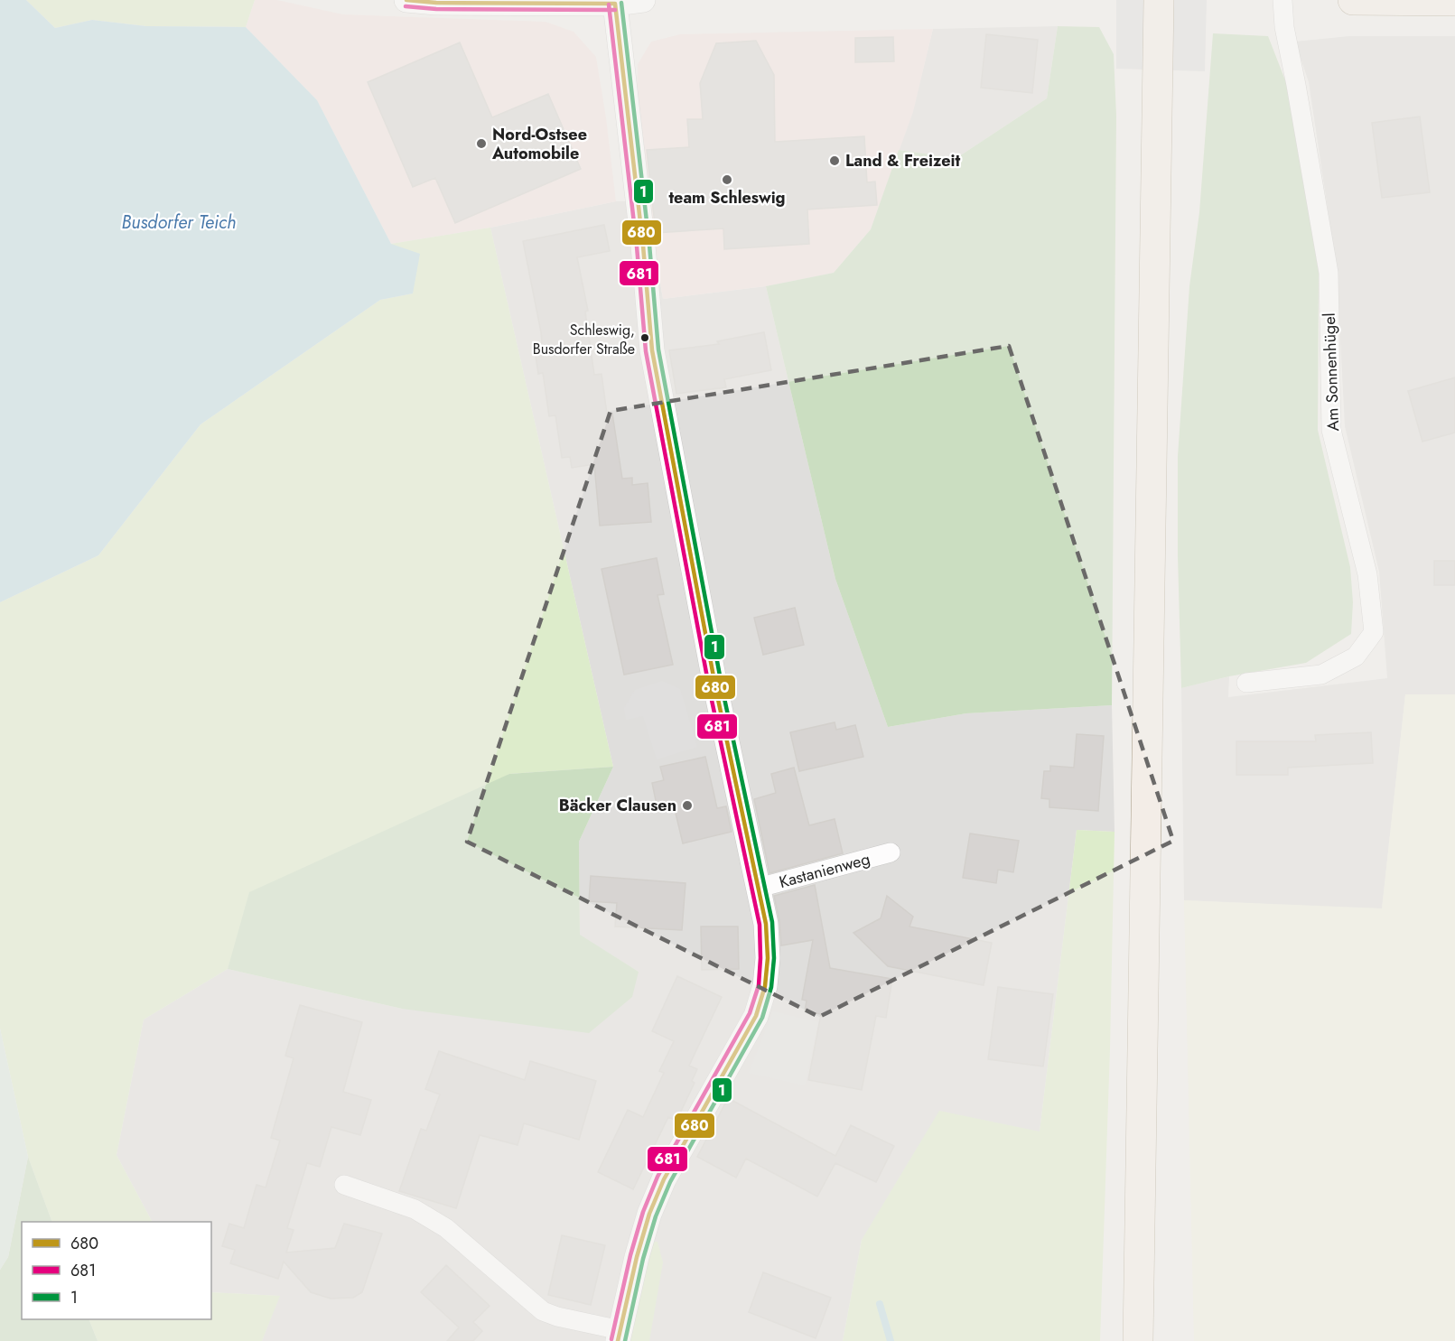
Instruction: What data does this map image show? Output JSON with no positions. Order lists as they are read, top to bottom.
{
  "streets": {
    "street": ["Am Sonnenhügel", "Kastanienweg"]
  },
  "water": ["Busdorfer Teich"],
  "places": [
    "Nord-Ostsee Automobile",
    "Land & Freizeit",
    "team Schleswig",
    "Schleswig, Busdorfer Straße",
    "Bäcker Clausen"
  ],
  "lines": ["transit line 680", "transit line 1", "transit line 681"],
  "legend": ["680", "681", "1"]
}
